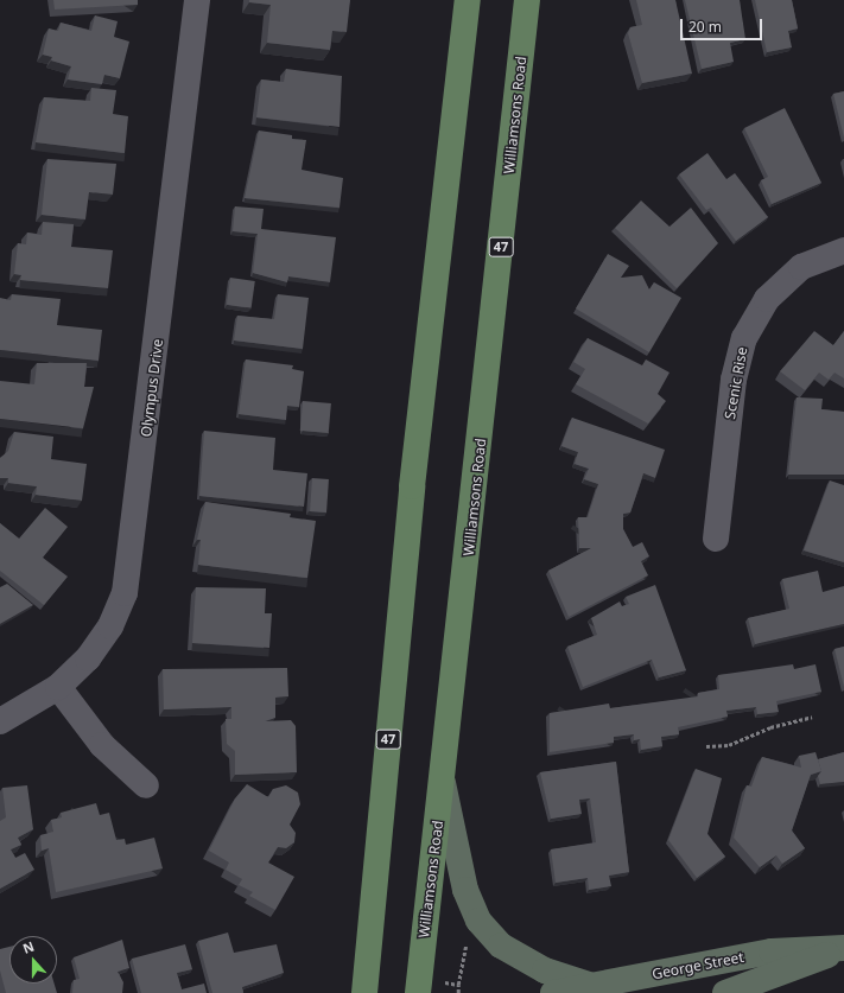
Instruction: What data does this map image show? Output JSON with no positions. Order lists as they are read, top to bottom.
{
  "streets": {
    "main road": ["Williamsons Road", "47", "George Street"],
    "street": ["Scenic Rise", "Olympus Drive"]
  },
  "scale_bar": "20 m",
  "north": "top"
}
